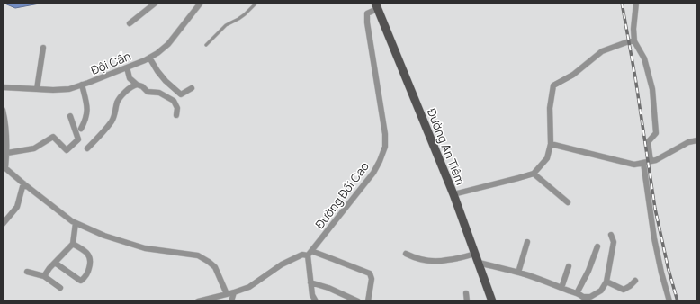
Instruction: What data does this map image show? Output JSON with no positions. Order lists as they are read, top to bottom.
{
  "streets": {
    "main road": ["Đường An Tiêm"],
    "street": ["Đội Cấn", "Đường Đồi Cao"]
  },
  "crossings": [
    ["Đường An Tiêm", "Đường Đồi Cao"]
  ]
}
